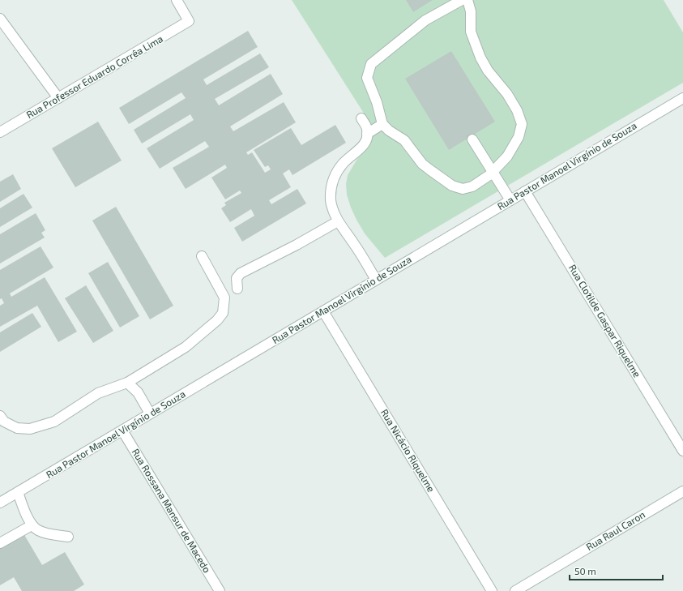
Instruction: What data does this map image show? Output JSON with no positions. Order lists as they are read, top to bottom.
{
  "streets": {
    "street": [
      "Rua Professor Eduardo Corrêa Lima",
      "Rua Pastor Manoel Virgínio de Souza",
      "Rua Clotilde Gaspar Riquelme",
      "Rua Nicácio Riquelme",
      "Rua Rossana Mansur de Macedo",
      "Rua Raul Caron"
    ]
  },
  "crossings": [
    ["Rua Pastor Manoel Virgínio de Souza", "Rua Clotilde Gaspar Riquelme"],
    ["Rua Pastor Manoel Virgínio de Souza", "Rua Nicácio Riquelme"],
    ["Rua Pastor Manoel Virgínio de Souza", "Rua Rossana Mansur de Macedo"]
  ],
  "scale_bar": "50 m"
}
